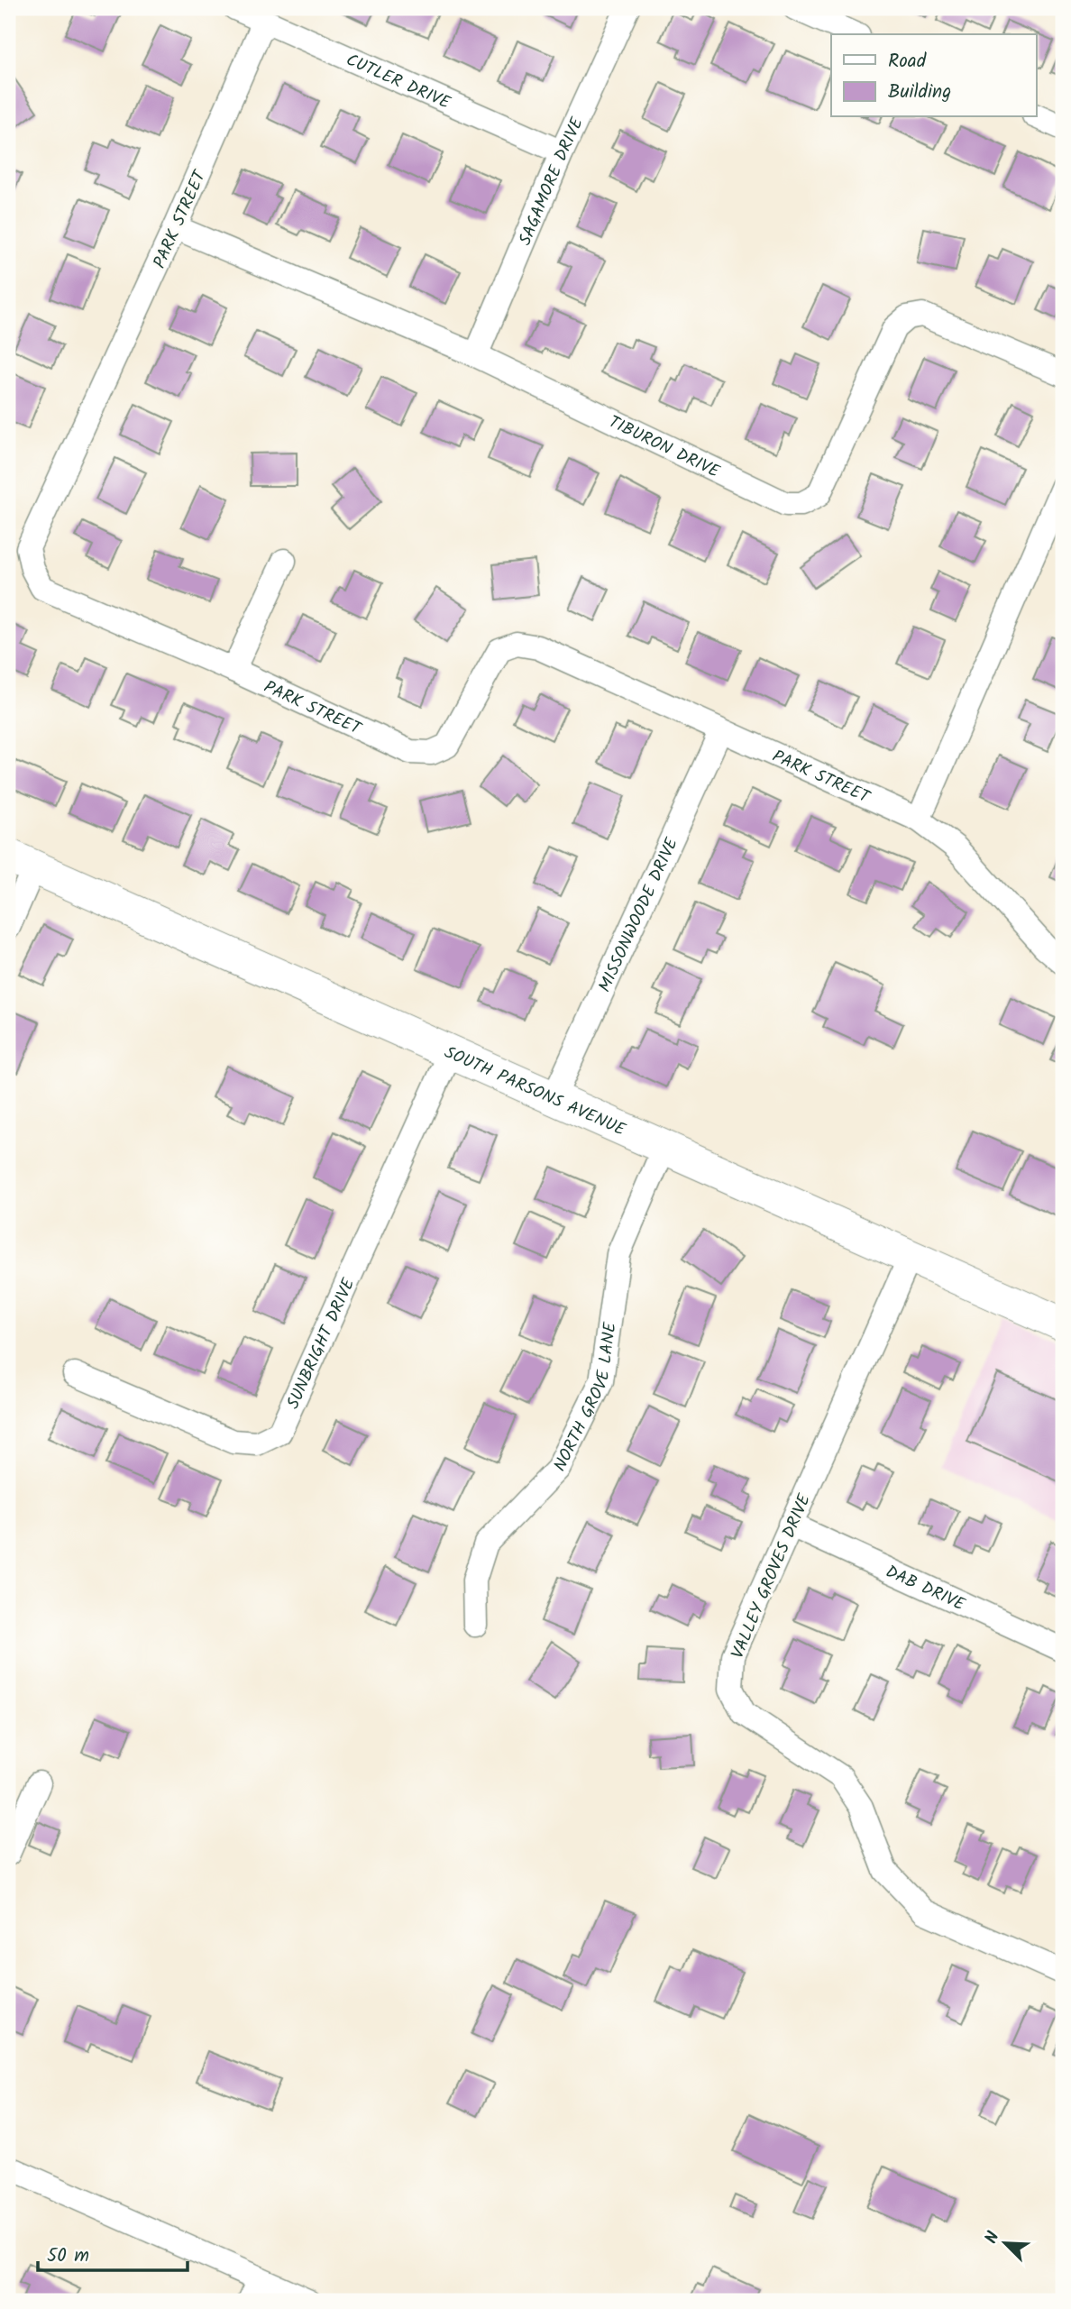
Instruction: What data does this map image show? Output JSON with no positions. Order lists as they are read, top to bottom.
{
  "streets": {
    "street": [
      "CUTLER DRIVE",
      "SAGAMORE DRIVE",
      "PARK STREET",
      "TIBURON DRIVE",
      "MISSONWOODE DRIVE",
      "SOUTH PARSONS AVENUE",
      "SUNBRIGHT DRIVE",
      "NORTH GROVE LANE",
      "VALLEY GROVES DRIVE",
      "DAB DRIVE"
    ]
  },
  "crossings": [
    ["CUTLER DRIVE", "SAGAMORE DRIVE"],
    ["CUTLER DRIVE", "PARK STREET"],
    ["SAGAMORE DRIVE", "TIBURON DRIVE"],
    ["PARK STREET", "TIBURON DRIVE"],
    ["PARK STREET", "MISSONWOODE DRIVE"],
    ["MISSONWOODE DRIVE", "SOUTH PARSONS AVENUE"],
    ["SOUTH PARSONS AVENUE", "SUNBRIGHT DRIVE"],
    ["SOUTH PARSONS AVENUE", "NORTH GROVE LANE"],
    ["SOUTH PARSONS AVENUE", "VALLEY GROVES DRIVE"],
    ["VALLEY GROVES DRIVE", "DAB DRIVE"]
  ],
  "legend": ["Road", "Building"],
  "scale_bar": "50 m",
  "north": "top left"
}
